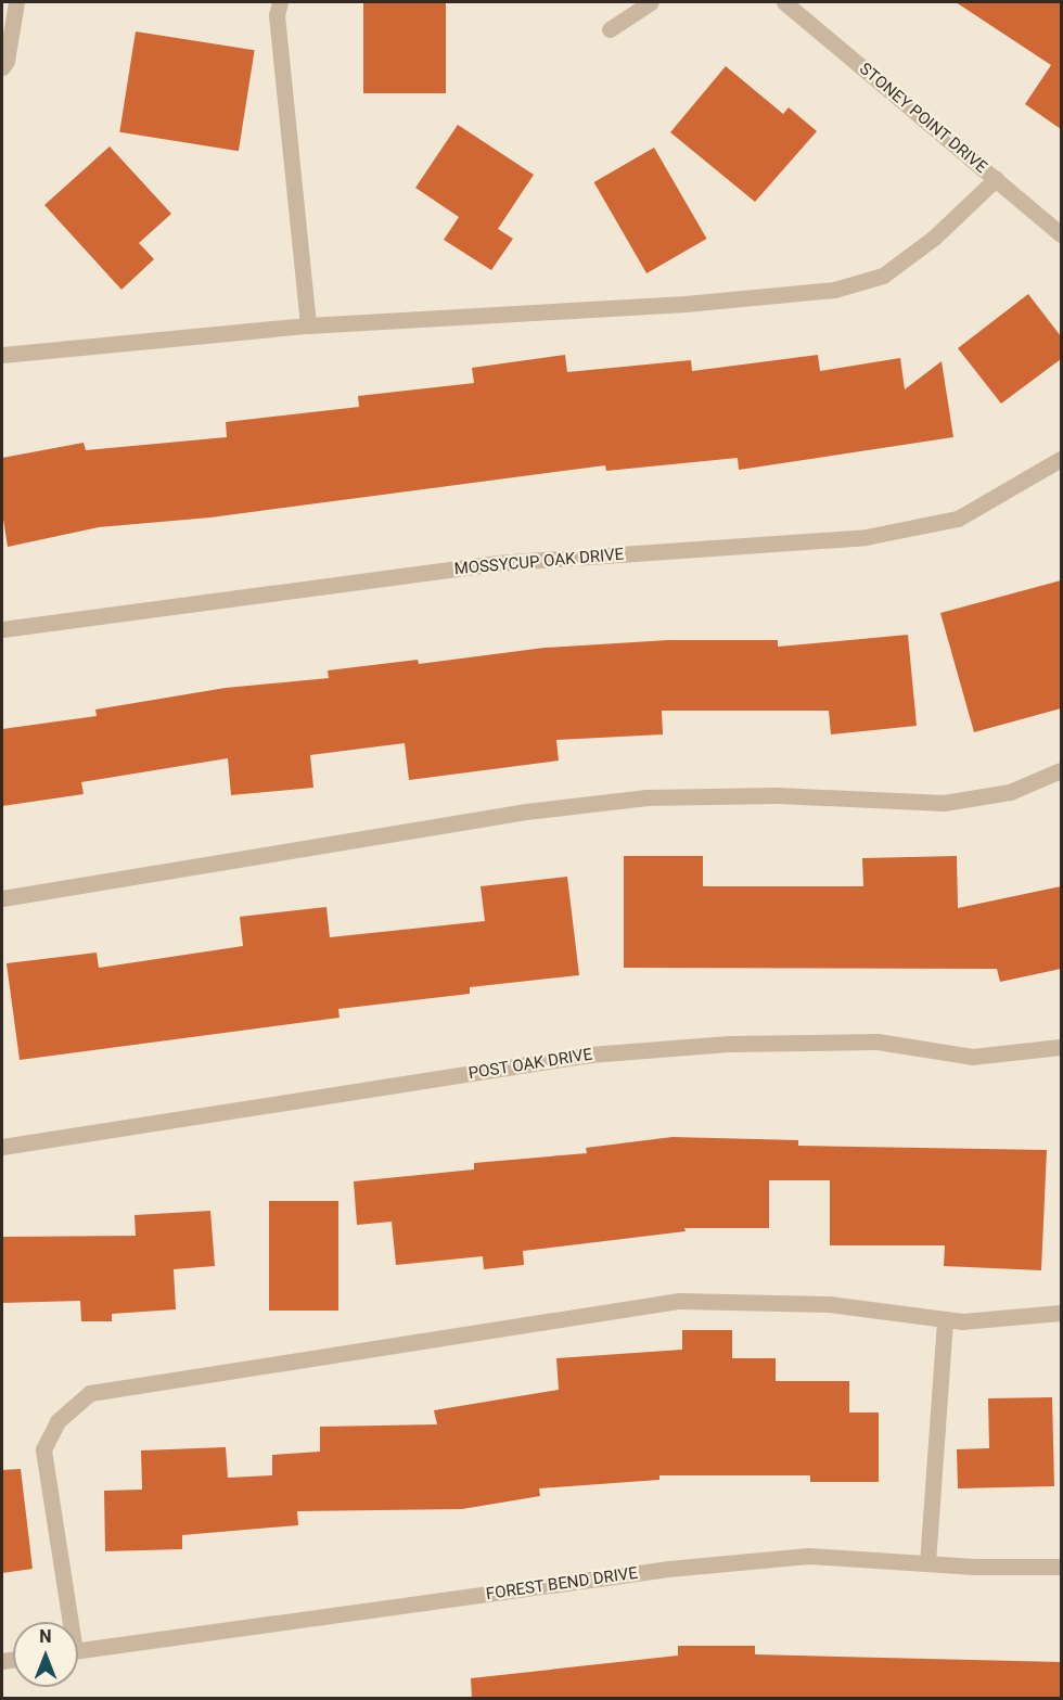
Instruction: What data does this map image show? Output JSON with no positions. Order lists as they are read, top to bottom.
{
  "streets": {
    "street": [
      "STONEY POINT DRIVE",
      "MOSSYCUP OAK DRIVE",
      "POST OAK DRIVE",
      "FOREST BEND DRIVE"
    ]
  },
  "north": "top"
}
